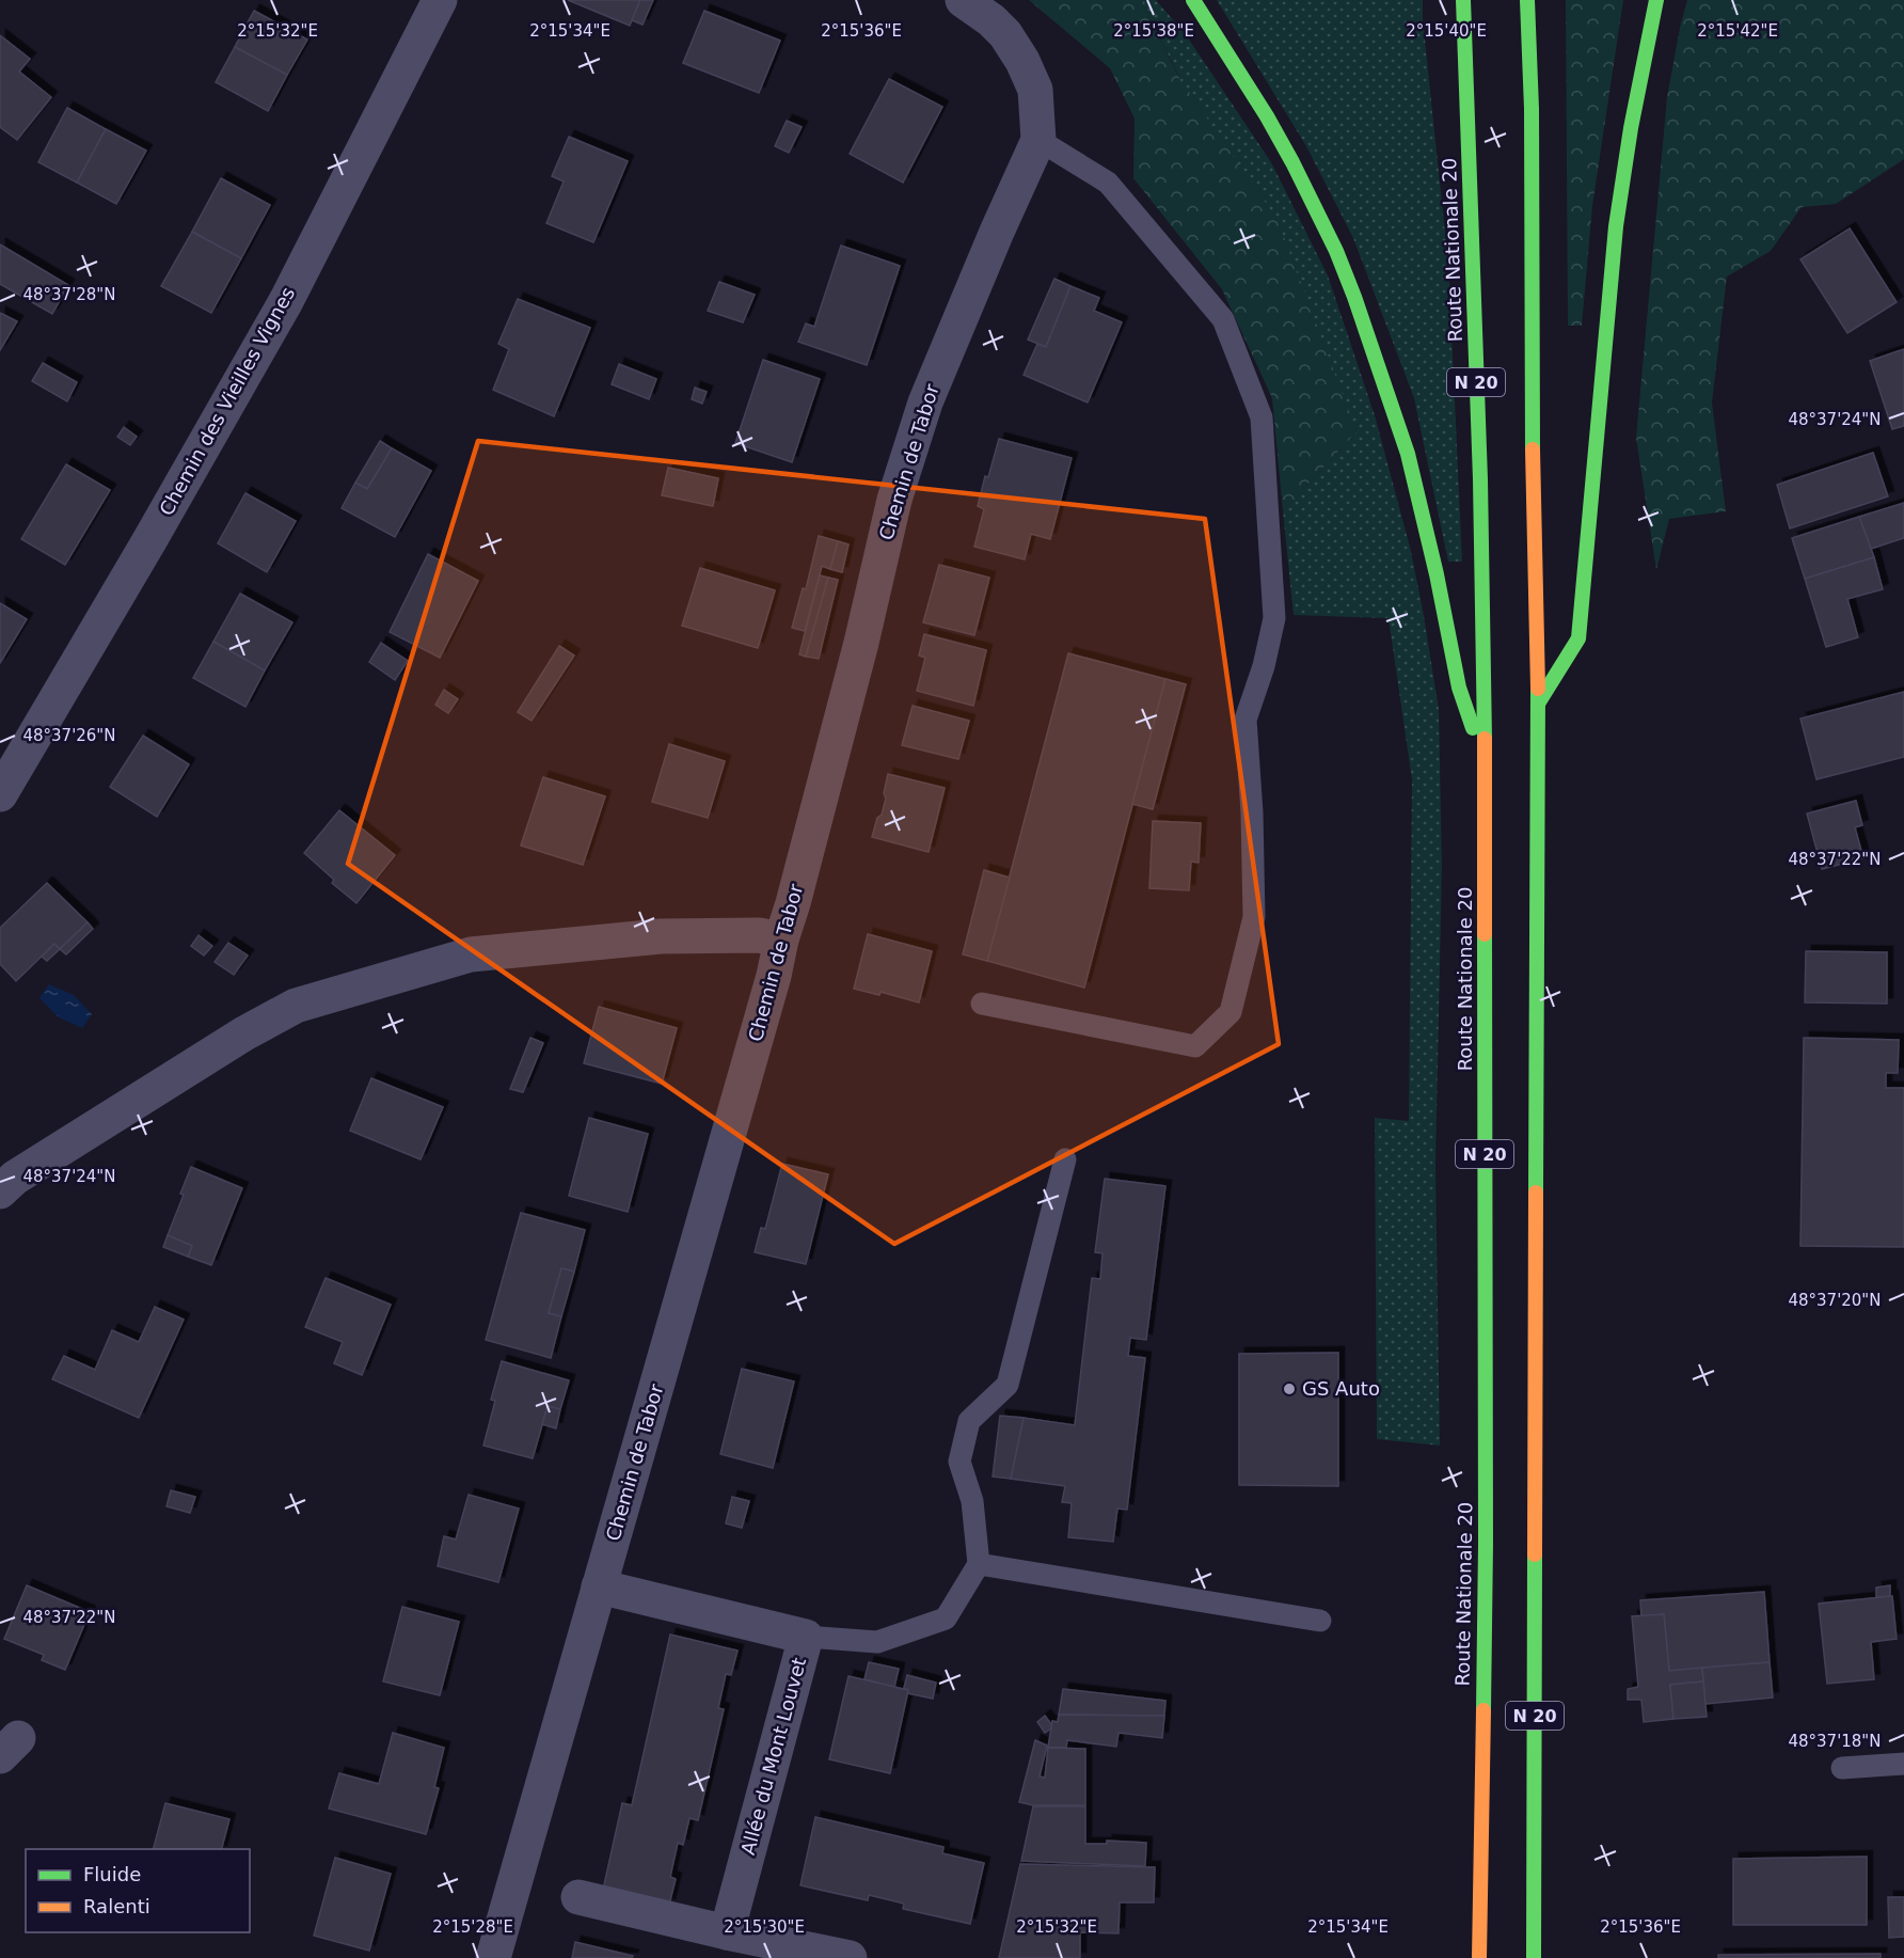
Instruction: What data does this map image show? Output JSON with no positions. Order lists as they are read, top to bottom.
{
  "streets": {
    "main road": ["Route Nationale 20", "N 20"],
    "street": ["Chemin des Vieilles Vignes", "Chemin de Tabor", "Allée du Mont Louvet"]
  },
  "crossings": [
    ["Chemin de Tabor", "Allée du Mont Louvet"]
  ],
  "places": ["GS Auto"],
  "legend": ["Fluide", "Ralenti"],
  "coordinates": [
    "2°15'32\"E",
    "2°15'34\"E",
    "2°15'36\"E",
    "2°15'38\"E",
    "2°15'40\"E",
    "2°15'42\"E",
    "48°37'28\"N",
    "48°37'24\"N",
    "48°37'26\"N",
    "48°37'22\"N",
    "48°37'20\"N",
    "48°37'18\"N",
    "2°15'28\"E",
    "2°15'30\"E"
  ]
}
